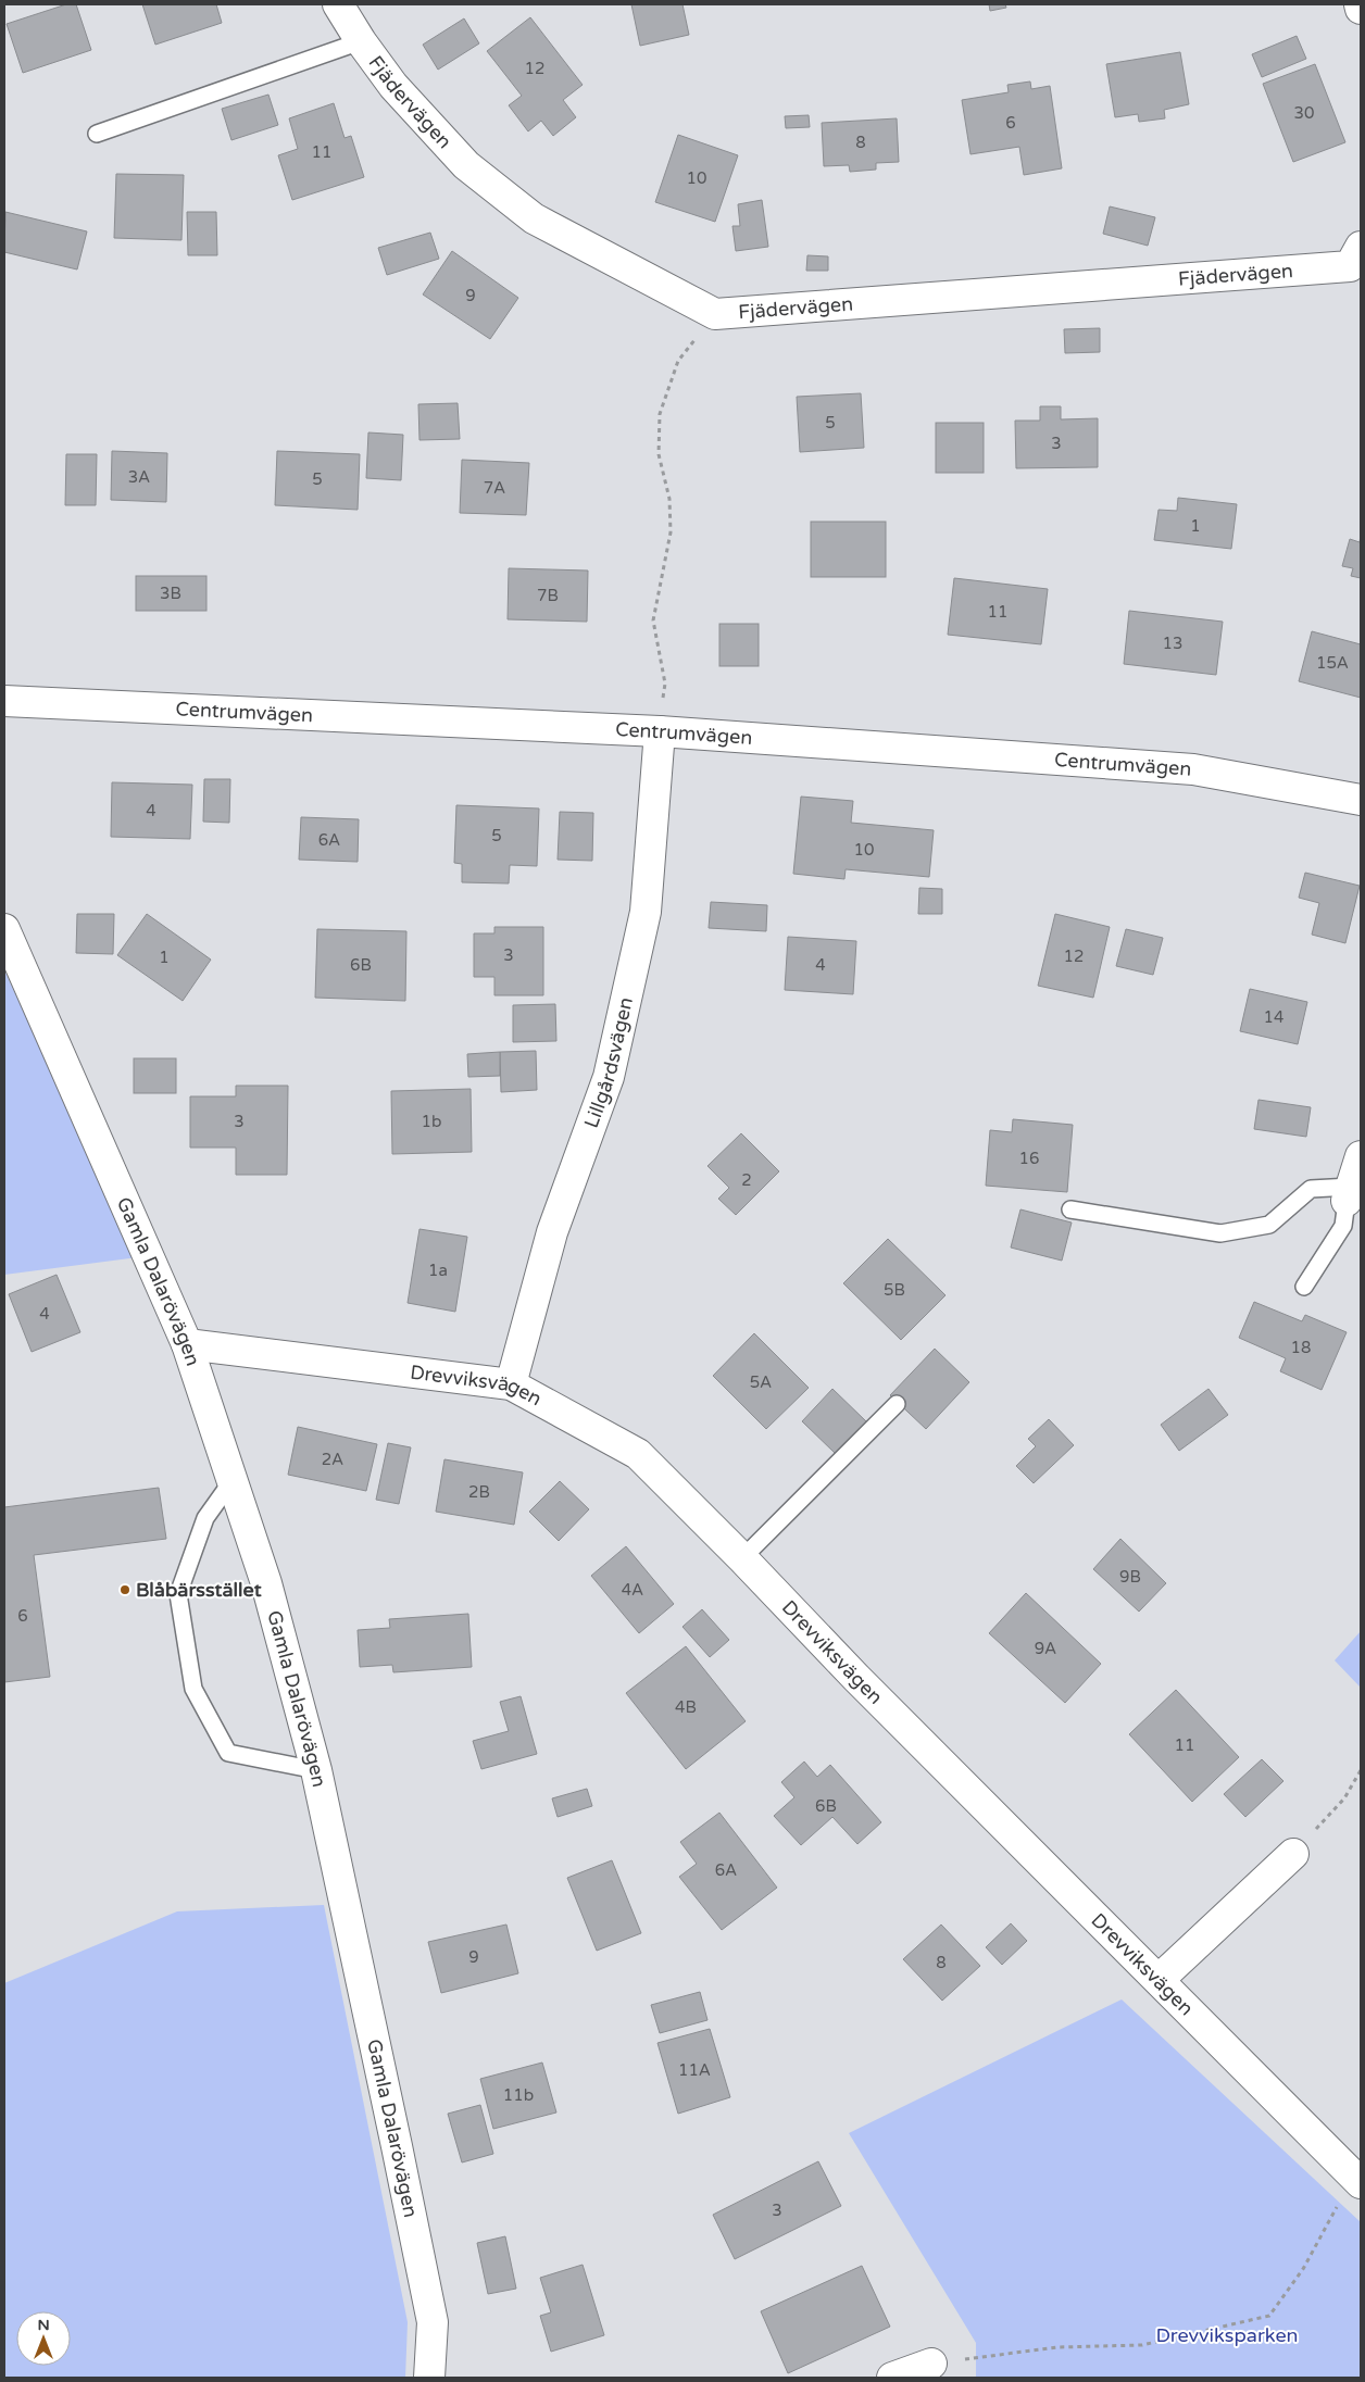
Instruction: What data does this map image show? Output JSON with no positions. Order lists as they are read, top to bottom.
{
  "streets": {
    "street": [
      "Fjädervägen",
      "Centrumvägen",
      "Lillgårdsvägen",
      "Gamla Dalarövägen",
      "Drevviksvägen"
    ]
  },
  "crossings": [
    ["Centrumvägen", "Lillgårdsvägen"],
    ["Lillgårdsvägen", "Drevviksvägen"],
    ["Gamla Dalarövägen", "Drevviksvägen"]
  ],
  "parks": ["Drevviksparken"],
  "places": ["Blåbärsstället"],
  "house_numbers": [
    "12",
    "30",
    "6",
    "8",
    "11",
    "10",
    "9",
    "5",
    "3",
    "3A",
    "5",
    "7A",
    "1",
    "3B",
    "7B",
    "11",
    "13",
    "15A",
    "4",
    "5",
    "6A",
    "10",
    "3",
    "12",
    "1",
    "6B",
    "4",
    "14",
    "3",
    "1b",
    "16",
    "2",
    "1a",
    "5B",
    "4",
    "18",
    "5A",
    "2A",
    "2B",
    "9B",
    "4A",
    "6",
    "9A",
    "4B",
    "11",
    "6B",
    "6A",
    "9",
    "8",
    "11A",
    "11b",
    "3"
  ],
  "north": "top"
}
